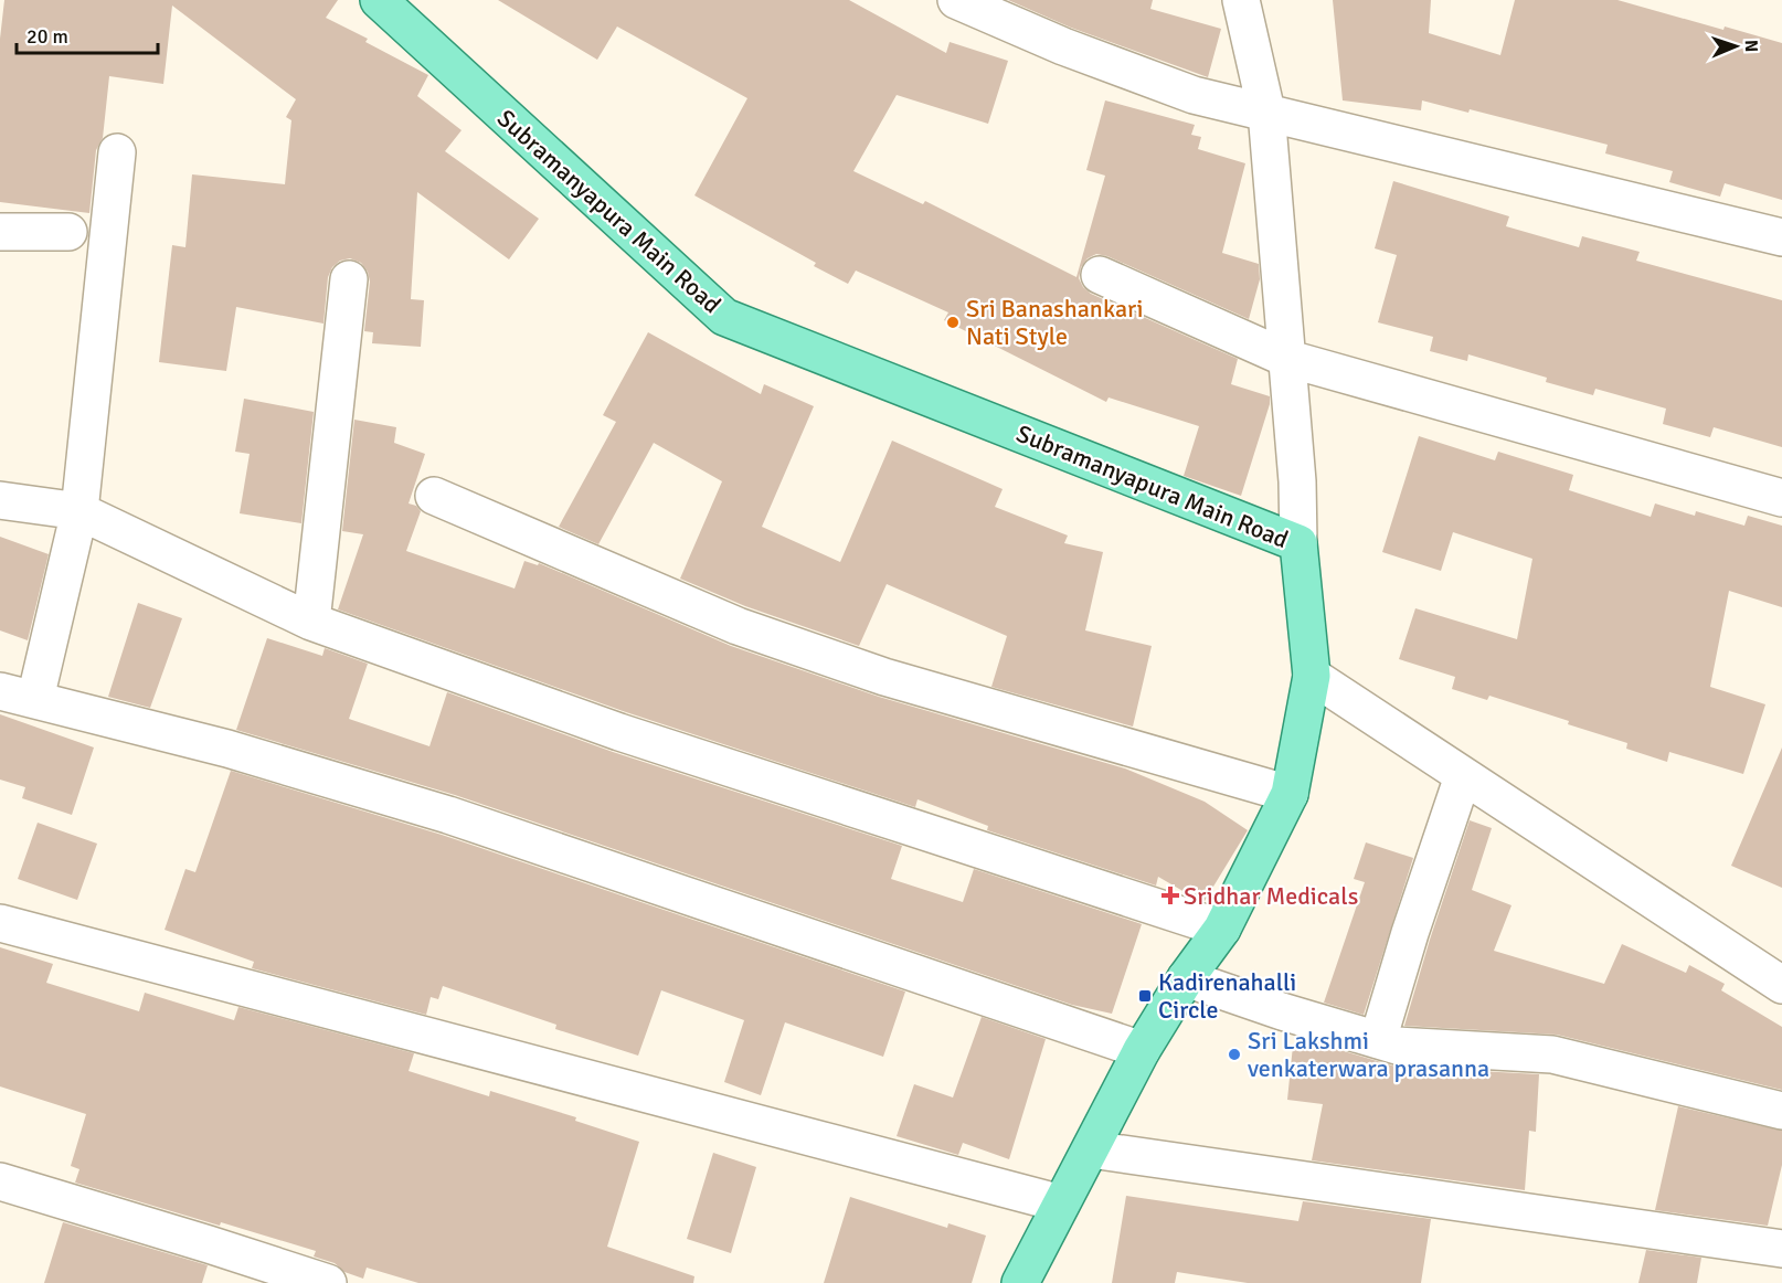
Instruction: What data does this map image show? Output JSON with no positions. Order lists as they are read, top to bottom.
{
  "streets": {
    "main road": ["Subramanyapura Main Road"]
  },
  "places": {
    "other": ["Sri Banashankari Nati Style", "Sri Lakshmi venkaterwara prasanna"],
    "health": ["Sridhar Medicals"],
    "transit": ["Kadirenahalli Circle"]
  },
  "scale_bar": "20 m",
  "north": "right"
}
